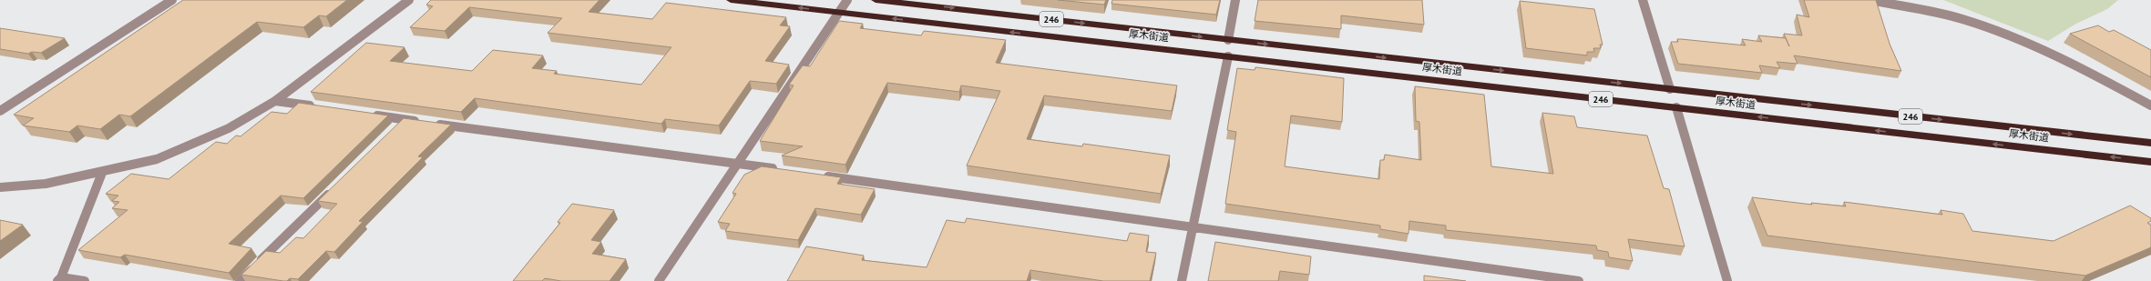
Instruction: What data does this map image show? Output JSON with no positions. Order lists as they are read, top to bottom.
{
  "streets": {
    "highway": ["246", "厚木街道"]
  }
}
